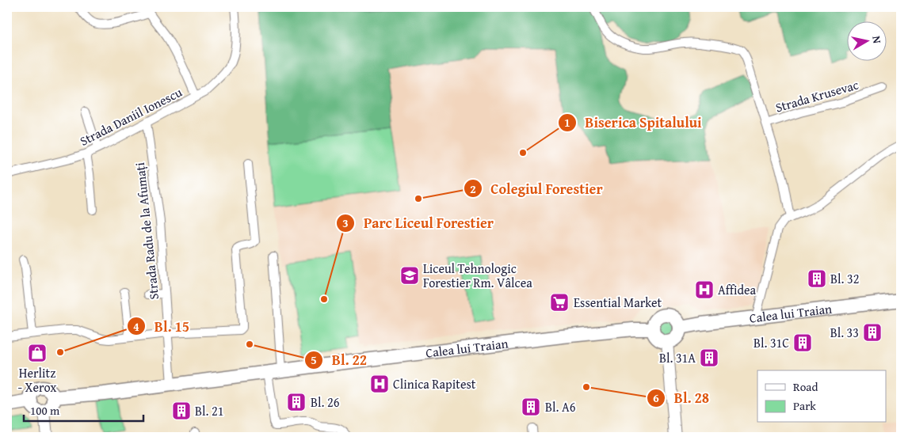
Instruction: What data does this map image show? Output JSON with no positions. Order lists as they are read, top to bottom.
{
  "streets": {
    "main road": ["Calea lui Traian"],
    "street": ["Strada Krusevac", "Strada Daniil Ionescu", "Strada Radu de la Afumați"]
  },
  "crossings": [
    ["Strada Daniil Ionescu", "Strada Radu de la Afumați"],
    ["Strada Radu de la Afumați", "Calea lui Traian"]
  ],
  "places": {
    "other": [
      "Biserica Spitalului",
      "Colegiul Forestier",
      "Parc Liceul Forestier",
      "Bl. 22",
      "Bl. 15",
      "Bl. 28"
    ],
    "school or university": ["Liceul Tehnologic Forestier Rm. Vâlcea"],
    "building": [
      "Bl. 32",
      "Bl. 33",
      "Bl. 31C",
      "Bl. 31A",
      "Bl. 26",
      "Bl. A6",
      "Bl. 21"
    ],
    "hospital": ["Affidea", "Clinica Rapitest"],
    "supermarket": ["Essential Market"],
    "shop": ["Herlitz - Xerox"]
  },
  "legend": ["Road", "Park"],
  "scale_bar": "100 m",
  "north": "right"
}
